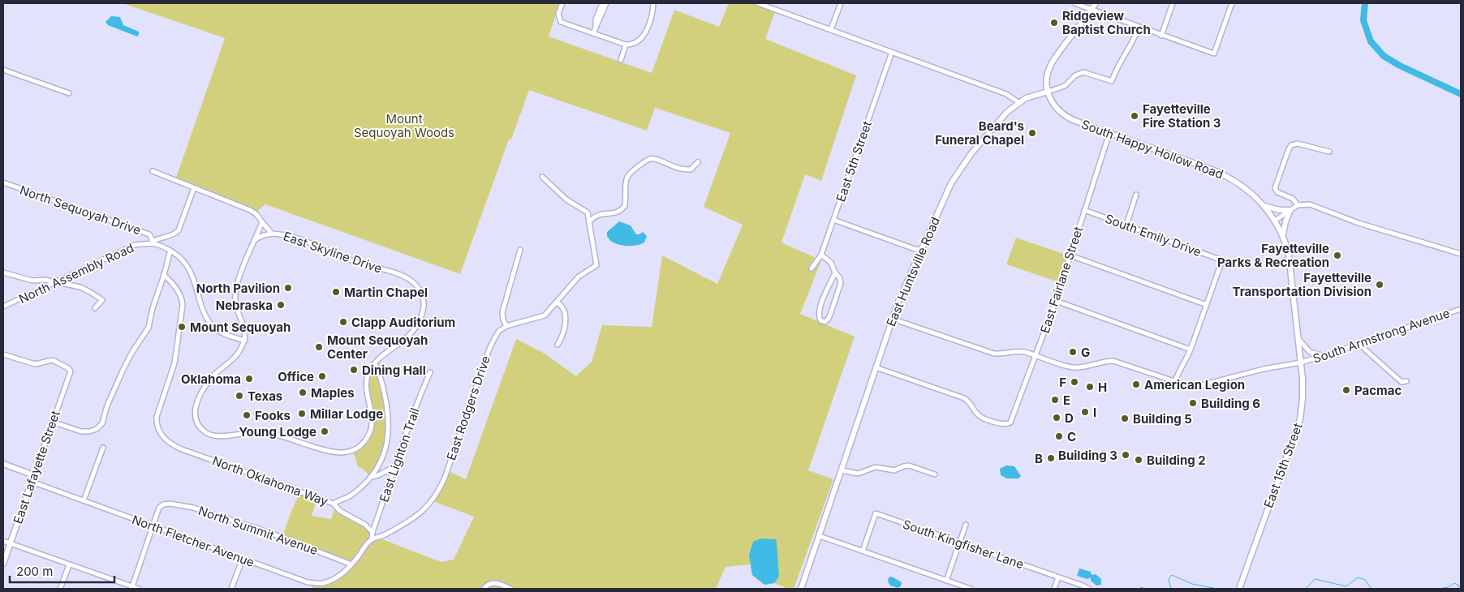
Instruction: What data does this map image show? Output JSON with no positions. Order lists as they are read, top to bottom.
{
  "streets": {
    "main road": [
      "South Happy Hollow Road",
      "East Huntsville Road",
      "East 15th Street",
      "East Lafayette Street"
    ],
    "street": [
      "East 5th Street",
      "North Sequoyah Drive",
      "South Emily Drive",
      "East Skyline Drive",
      "North Assembly Road",
      "East Fairlane Street",
      "South Armstrong Avenue",
      "East Rodgers Drive",
      "East Lighton Trail",
      "North Oklahoma Way",
      "North Summit Avenue",
      "North Fletcher Avenue",
      "South Kingfisher Lane"
    ]
  },
  "crossings": [
    ["South Happy Hollow Road", "East Huntsville Road"],
    ["South Happy Hollow Road", "East Fairlane Street"],
    ["South Happy Hollow Road", "East 15th Street"],
    ["North Sequoyah Drive", "North Assembly Road"],
    ["South Emily Drive", "East Fairlane Street"],
    ["East Huntsville Road", "East Fairlane Street"],
    ["East Huntsville Road", "South Armstrong Avenue"],
    ["East Fairlane Street", "South Armstrong Avenue"],
    ["South Armstrong Avenue", "East 15th Street"],
    ["East Rodgers Drive", "East Lighton Trail"],
    ["East Rodgers Drive", "North Summit Avenue"],
    ["East Rodgers Drive", "North Fletcher Avenue"],
    ["East Lighton Trail", "North Oklahoma Way"],
    ["East Lafayette Street", "North Fletcher Avenue"],
    ["North Summit Avenue", "North Fletcher Avenue"]
  ],
  "parks": ["Mount Sequoyah Woods"],
  "places": [
    "Ridgeview Baptist Church",
    "Fayetteville Fire Station 3",
    "Beard's Funeral Chapel",
    "Fayetteville Parks & Recreation",
    "Fayetteville Transportation Division",
    "North Pavilion",
    "Martin Chapel",
    "Nebraska",
    "Clapp Auditorium",
    "Mount Sequoyah",
    "Mount Sequoyah Center",
    "G",
    "Dining Hall",
    "Office",
    "Oklahoma",
    "F",
    "American Legion",
    "H",
    "Pacmac",
    "Maples",
    "Texas",
    "E",
    "Building 6",
    "I",
    "Millar Lodge",
    "Fooks",
    "D",
    "Building 5",
    "Young Lodge",
    "C",
    "Building 3",
    "B",
    "Building 2"
  ],
  "scale_bar": "200 m"
}
